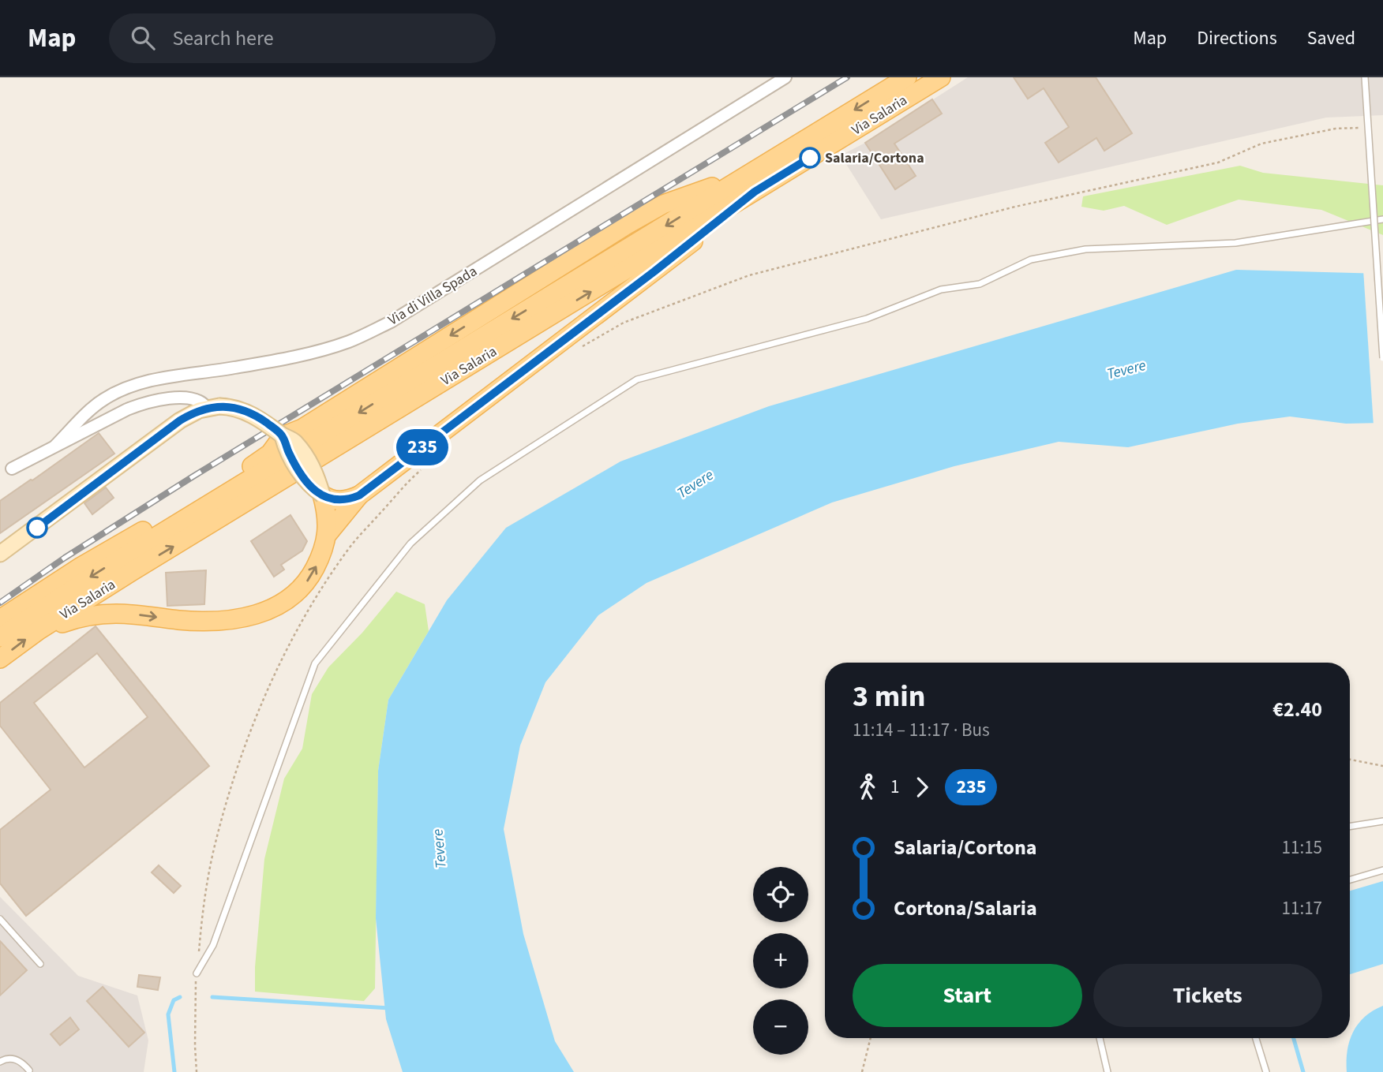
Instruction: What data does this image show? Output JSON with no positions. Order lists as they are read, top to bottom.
{
  "streets": {
    "main road": ["Via Salaria"],
    "street": ["Via di Villa Spada"]
  },
  "water": ["Tevere"],
  "places": ["Salaria/Cortona"],
  "lines": ["bus line 235"],
  "page": {
    "header": "Map",
    "search": "Search here",
    "nav": ["Map", "Directions", "Saved"],
    "on_map": "235",
    "heading": ["3 min", "11:14 – 11:17 · Bus", "€2.40"],
    "legs": ["1", "235"],
    "list": [
      {
        "name": "Salaria/Cortona",
        "value": "11:15"
      },
      {
        "name": "Cortona/Salaria",
        "value": "11:17"
      }
    ],
    "map_buttons": ["+", "−"],
    "buttons": ["Start", "Tickets"]
  }
}
